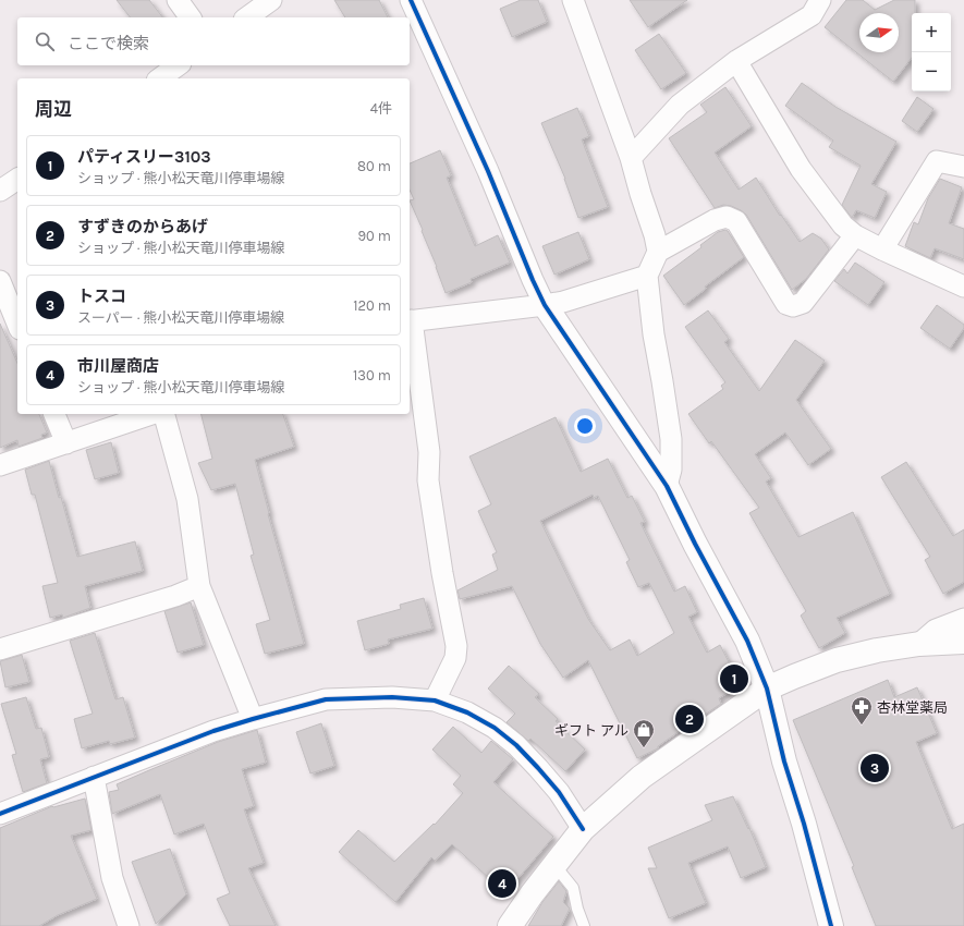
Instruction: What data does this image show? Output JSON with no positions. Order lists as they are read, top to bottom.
{
  "places": {
    "pharmacy": ["杏林堂薬局"],
    "shop": ["ギフト アル"]
  },
  "north": "right",
  "page": {
    "map_buttons": ["+", "−"],
    "search": "ここで検索",
    "heading": ["周辺", "4件"],
    "list": [
      {
        "mark": "1",
        "name": "パティスリー3103",
        "note": "ショップ · 熊小松天竜川停車場線",
        "value": "80 m"
      },
      {
        "mark": "2",
        "name": "すずきのからあげ",
        "note": "ショップ · 熊小松天竜川停車場線",
        "value": "90 m"
      },
      {
        "mark": "3",
        "name": "トスコ",
        "note": "スーパー · 熊小松天竜川停車場線",
        "value": "120 m"
      },
      {
        "mark": "4",
        "name": "市川屋商店",
        "note": "ショップ · 熊小松天竜川停車場線",
        "value": "130 m"
      }
    ],
    "pins": [
      "1",
      "2",
      "3",
      "4"
    ]
  }
}
